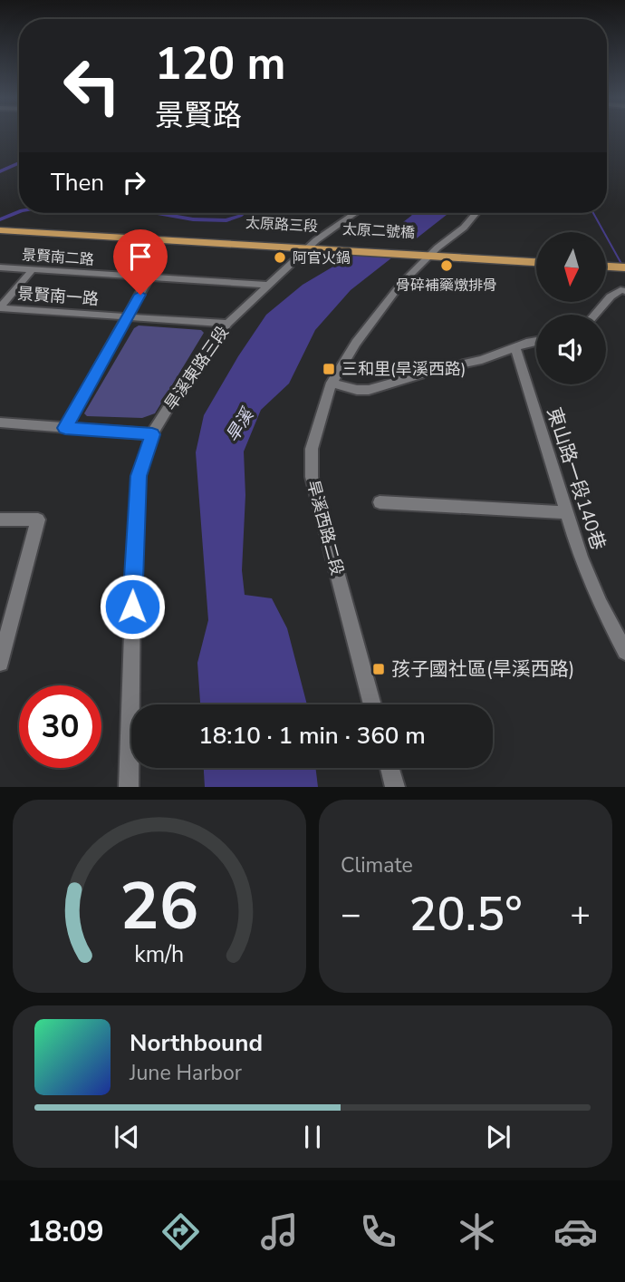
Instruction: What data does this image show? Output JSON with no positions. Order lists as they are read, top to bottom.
{
  "streets": {
    "main road": ["太原路三段", "太原二號橋"],
    "street": [
      "景賢南二路",
      "景賢南一路",
      "旱溪東路三段",
      "東山路一段140巷",
      "旱溪西路二段"
    ]
  },
  "crossings": [
    ["太原路三段", "太原二號橋"],
    ["太原路三段", "旱溪東路三段"],
    ["太原二號橋", "旱溪東路三段"],
    ["太原二號橋", "旱溪西路二段"],
    ["景賢南二路", "旱溪東路三段"],
    ["景賢南一路", "旱溪東路三段"]
  ],
  "water": ["旱溪"],
  "places": {
    "other": ["阿官火鍋", "骨碎補藥燉排骨"],
    "transit": ["三和里(旱溪西路)", "孩子國社區(旱溪西路)"]
  },
  "north": "bottom",
  "page": {
    "turn": ["120 m", "景賢路"],
    "then": "Then",
    "limit": "30",
    "trip": "18:10 · 1 min · 360 m",
    "tile": "Climate",
    "heat": ["−", "20.5°", "+"],
    "song": ["Northbound", "June Harbor"],
    "tabs": "18:09",
    "gauge": ["26", "km/h"]
  }
}
